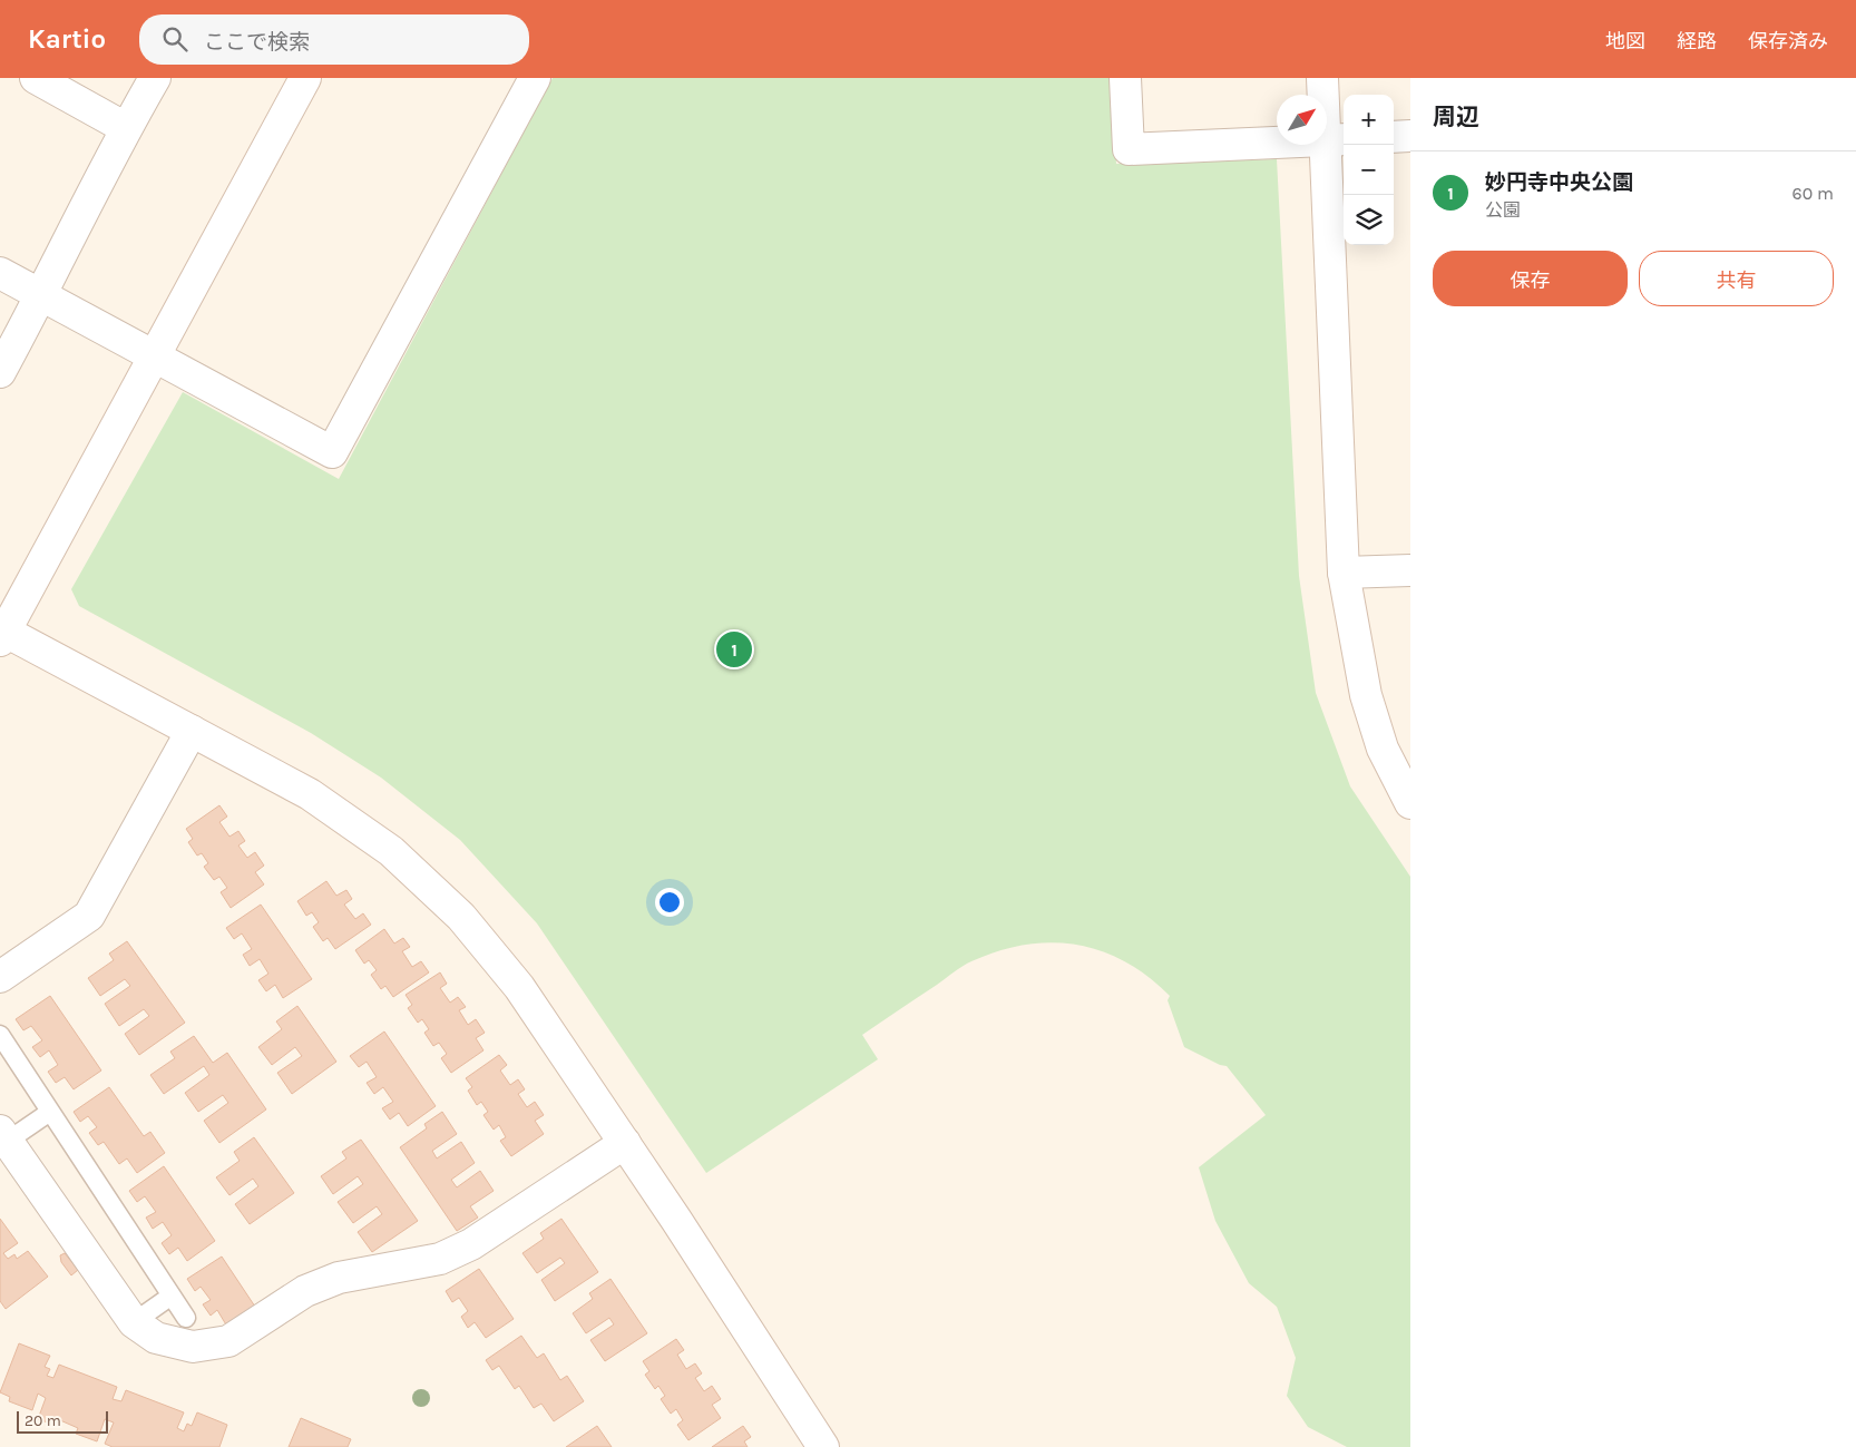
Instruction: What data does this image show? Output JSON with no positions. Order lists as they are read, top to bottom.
{
  "scale_bar": "20 m",
  "north": "top right",
  "page": {
    "header": "Kartio",
    "search": "ここで検索",
    "nav": ["地図", "経路", "保存済み"],
    "heading": "周辺",
    "map_buttons": ["+", "−"],
    "list": [
      {
        "mark": "1",
        "name": "妙円寺中央公園",
        "note": "公園",
        "value": "60 m"
      }
    ],
    "buttons": ["保存", "共有"],
    "pins": "1",
    "scale": "20 m"
  }
}
